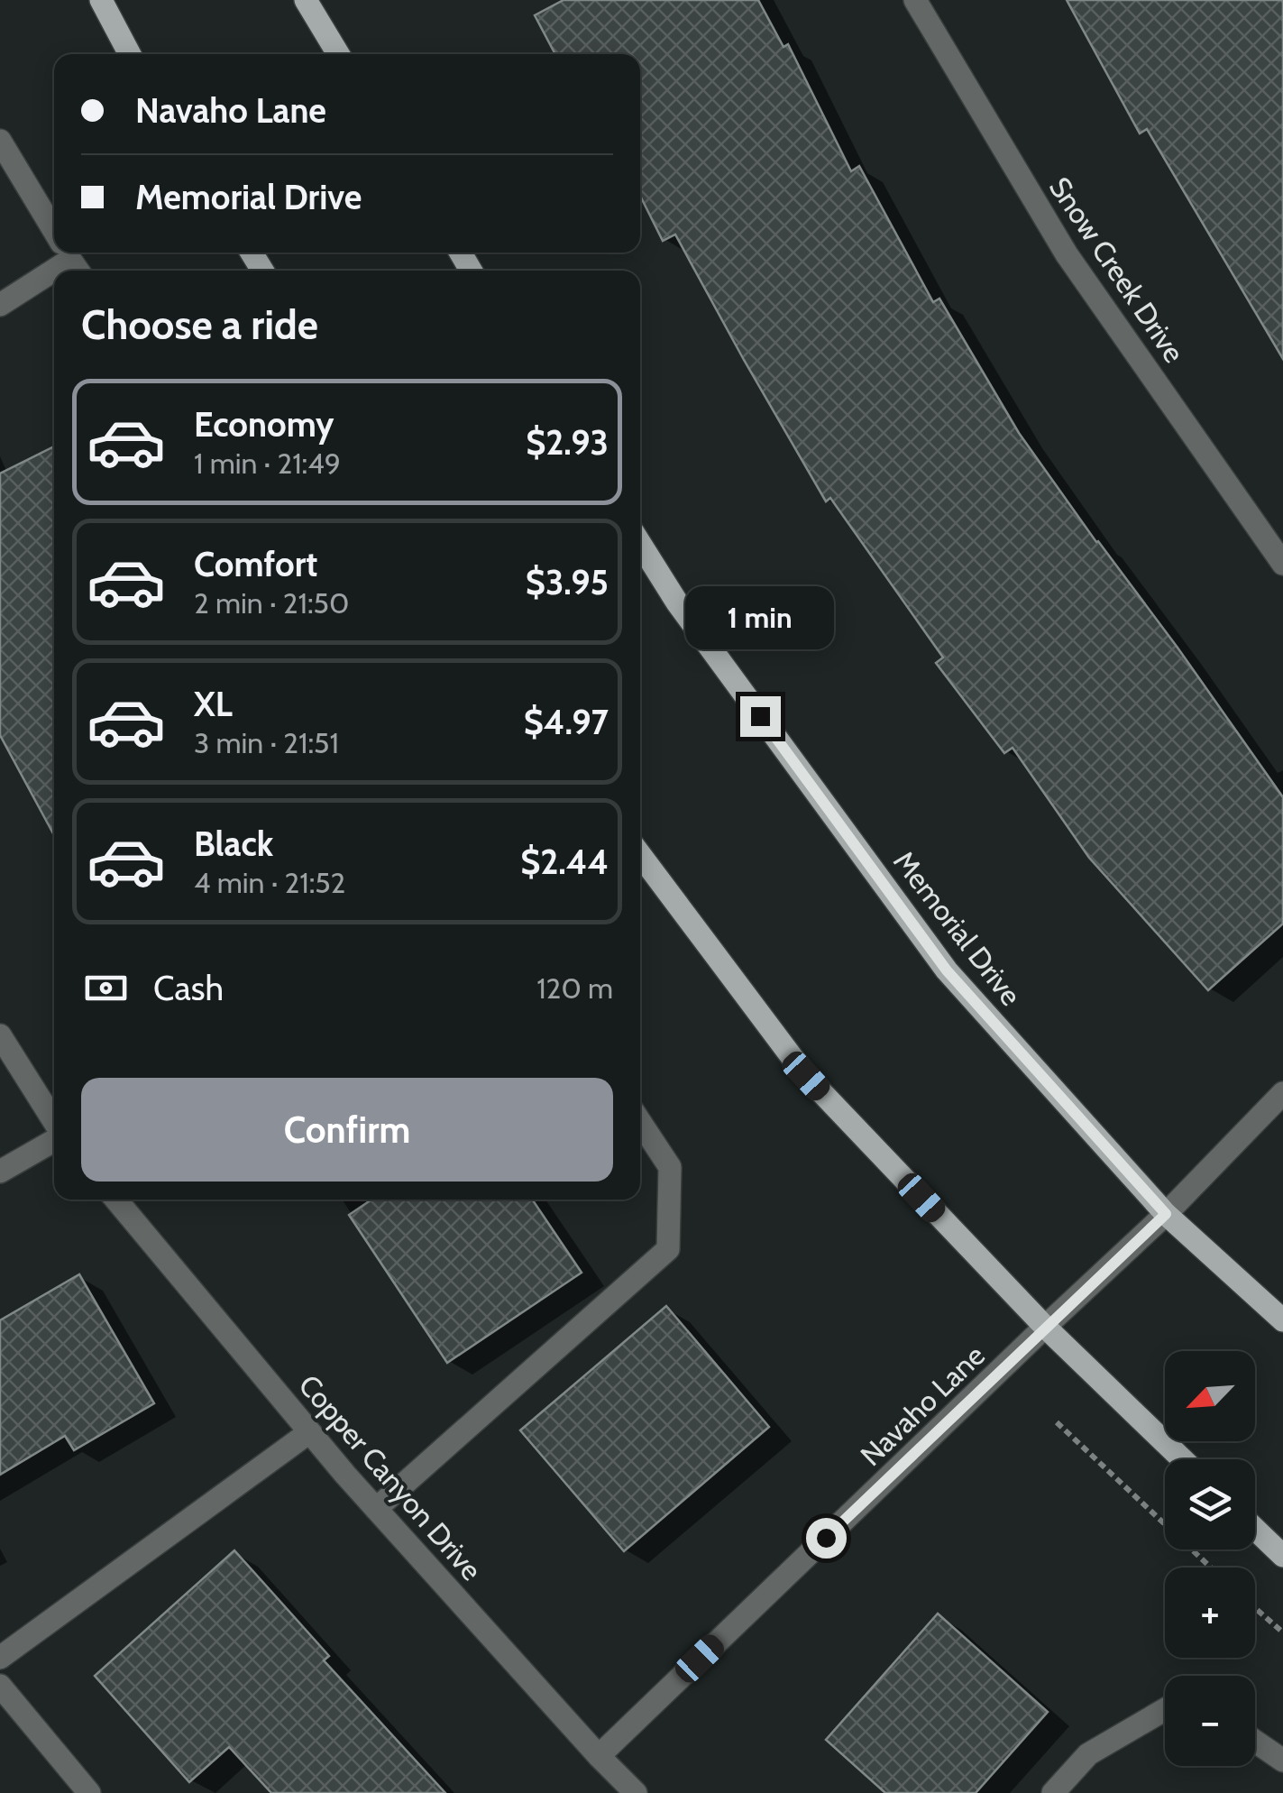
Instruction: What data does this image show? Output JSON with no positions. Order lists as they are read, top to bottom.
{
  "streets": {
    "main road": ["Memorial Drive"],
    "street": ["Snow Creek Drive", "Navaho Lane", "Copper Canyon Drive"]
  },
  "crossings": [
    ["Memorial Drive", "Navaho Lane"],
    ["Navaho Lane", "Copper Canyon Drive"]
  ],
  "north": "bottom left",
  "page": {
    "banner": ["Navaho Lane", "Memorial Drive"],
    "heading": "Choose a ride",
    "list": [
      {
        "name": "Economy",
        "note": "1 min · 21:49",
        "value": "$2.93"
      },
      {
        "name": "Comfort",
        "note": "2 min · 21:50",
        "value": "$3.95"
      },
      {
        "name": "XL",
        "note": "3 min · 21:51",
        "value": "$4.97"
      },
      {
        "name": "Black",
        "note": "4 min · 21:52",
        "value": "$2.44"
      }
    ],
    "bubble": "1 min",
    "pay": ["Cash", "120 m"],
    "buttons": "Confirm",
    "map_buttons": ["+", "−"]
  }
}
